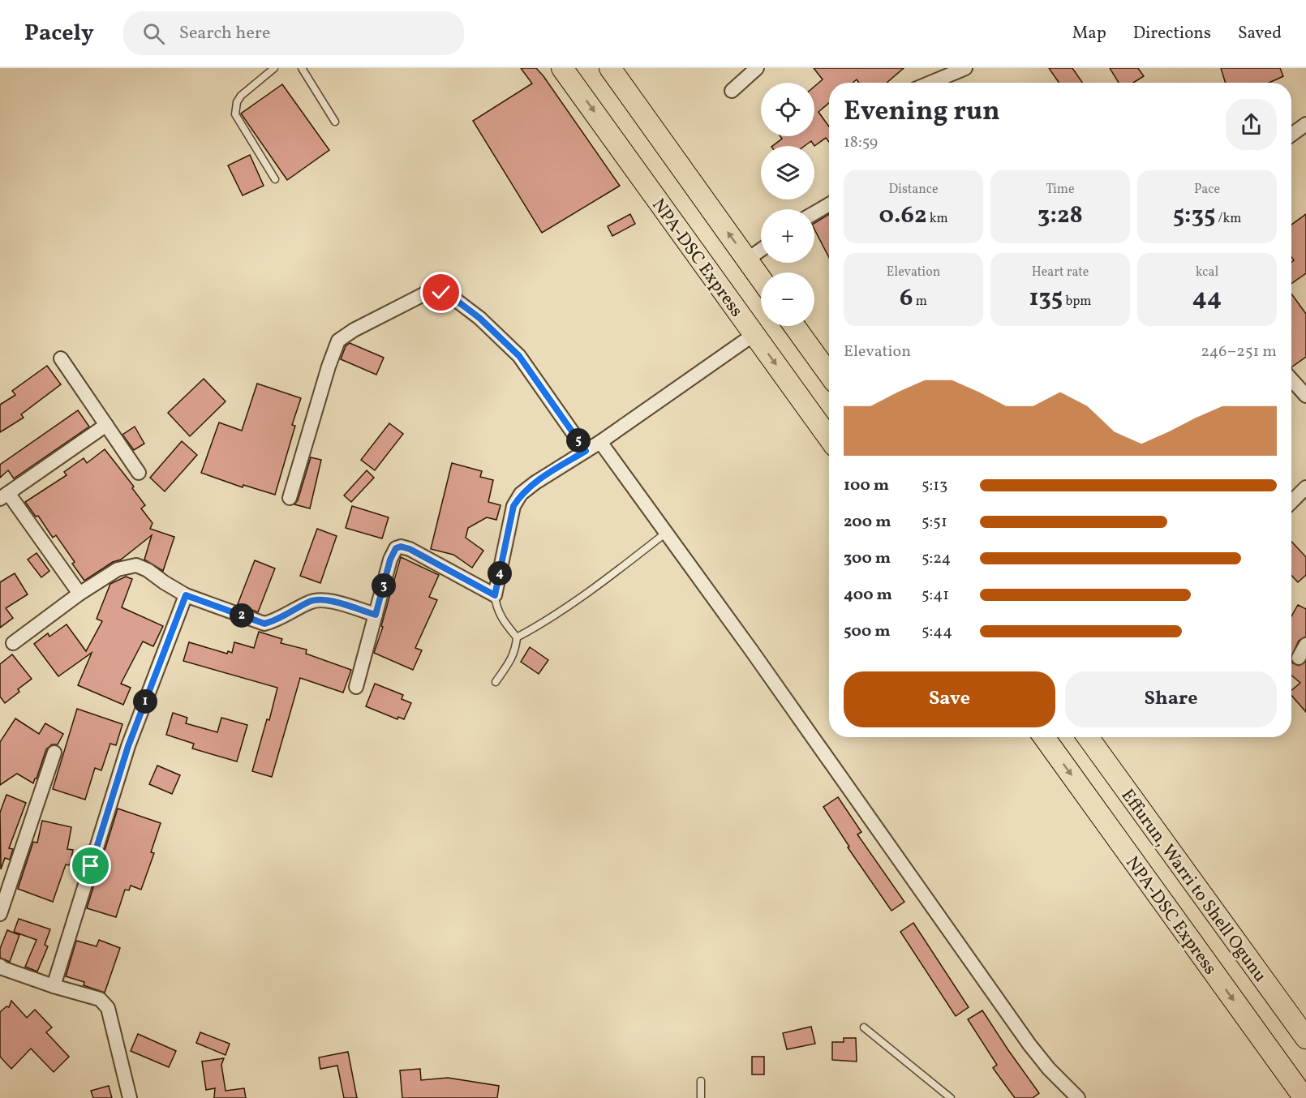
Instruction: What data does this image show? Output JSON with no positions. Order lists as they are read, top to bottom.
{
  "streets": {
    "main road": ["NPA-DSC Express", "Effurun, Warri to Shell Ogunu"]
  },
  "page": {
    "header": "Pacely",
    "search": "Search here",
    "nav": ["Map", "Directions", "Saved"],
    "map_buttons": ["+", "−"],
    "heading": ["Evening run", "18:59"],
    "stats": [
      ["Distance", "0.62 km"],
      ["Time", "3:28"],
      ["Pace", "5:35 /km"],
      ["Elevation", "6 m"],
      ["Heart rate", "135 bpm"],
      ["kcal", "44"]
    ],
    "chart": ["Elevation", "246–251 m"],
    "pins": [
      "5",
      "4",
      "3",
      "2",
      "1"
    ],
    "list": [
      {
        "name": "100 m",
        "note": "5:13"
      },
      {
        "name": "200 m",
        "note": "5:51"
      },
      {
        "name": "300 m",
        "note": "5:24"
      },
      {
        "name": "400 m",
        "note": "5:41"
      },
      {
        "name": "500 m",
        "note": "5:44"
      }
    ],
    "buttons": ["Save", "Share"]
  }
}
